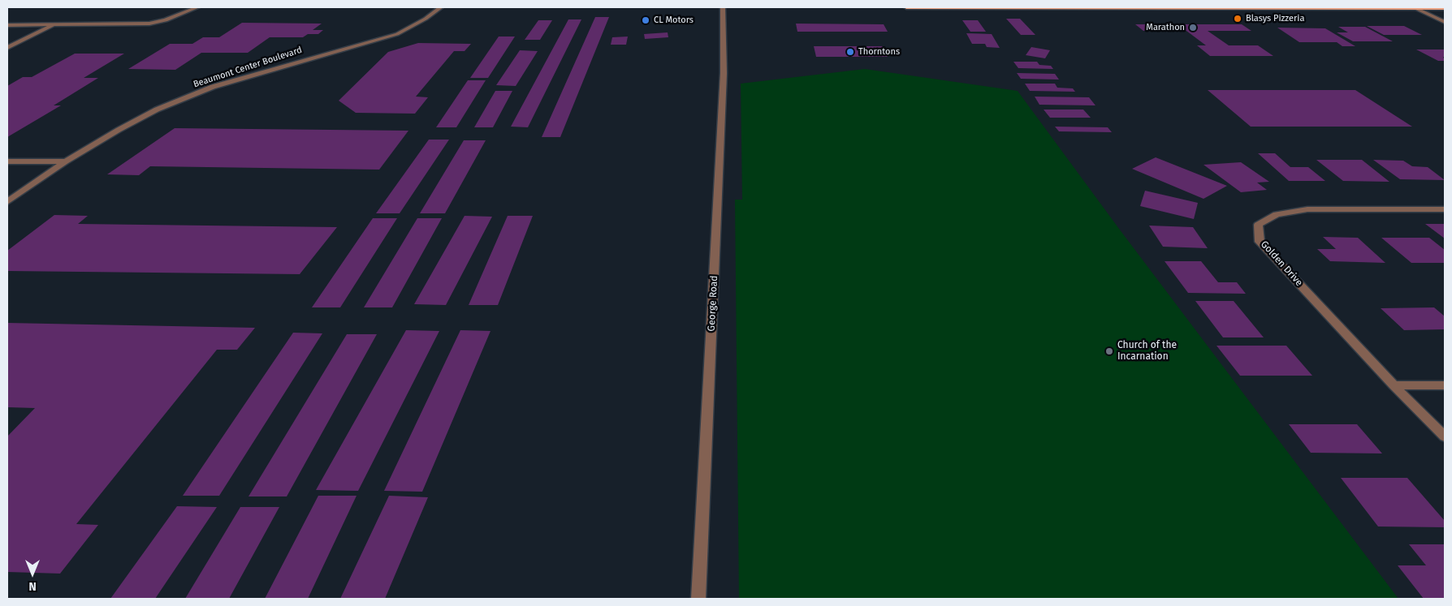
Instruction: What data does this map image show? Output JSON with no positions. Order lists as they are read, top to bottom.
{
  "streets": {
    "street": ["Beaumont Center Boulevard", "Golden Drive", "George Road"]
  },
  "places": [
    "Blasys Pizzeria",
    "CL Motors",
    "Marathon",
    "Thorntons",
    "Church of the Incarnation"
  ],
  "north": "bottom"
}
